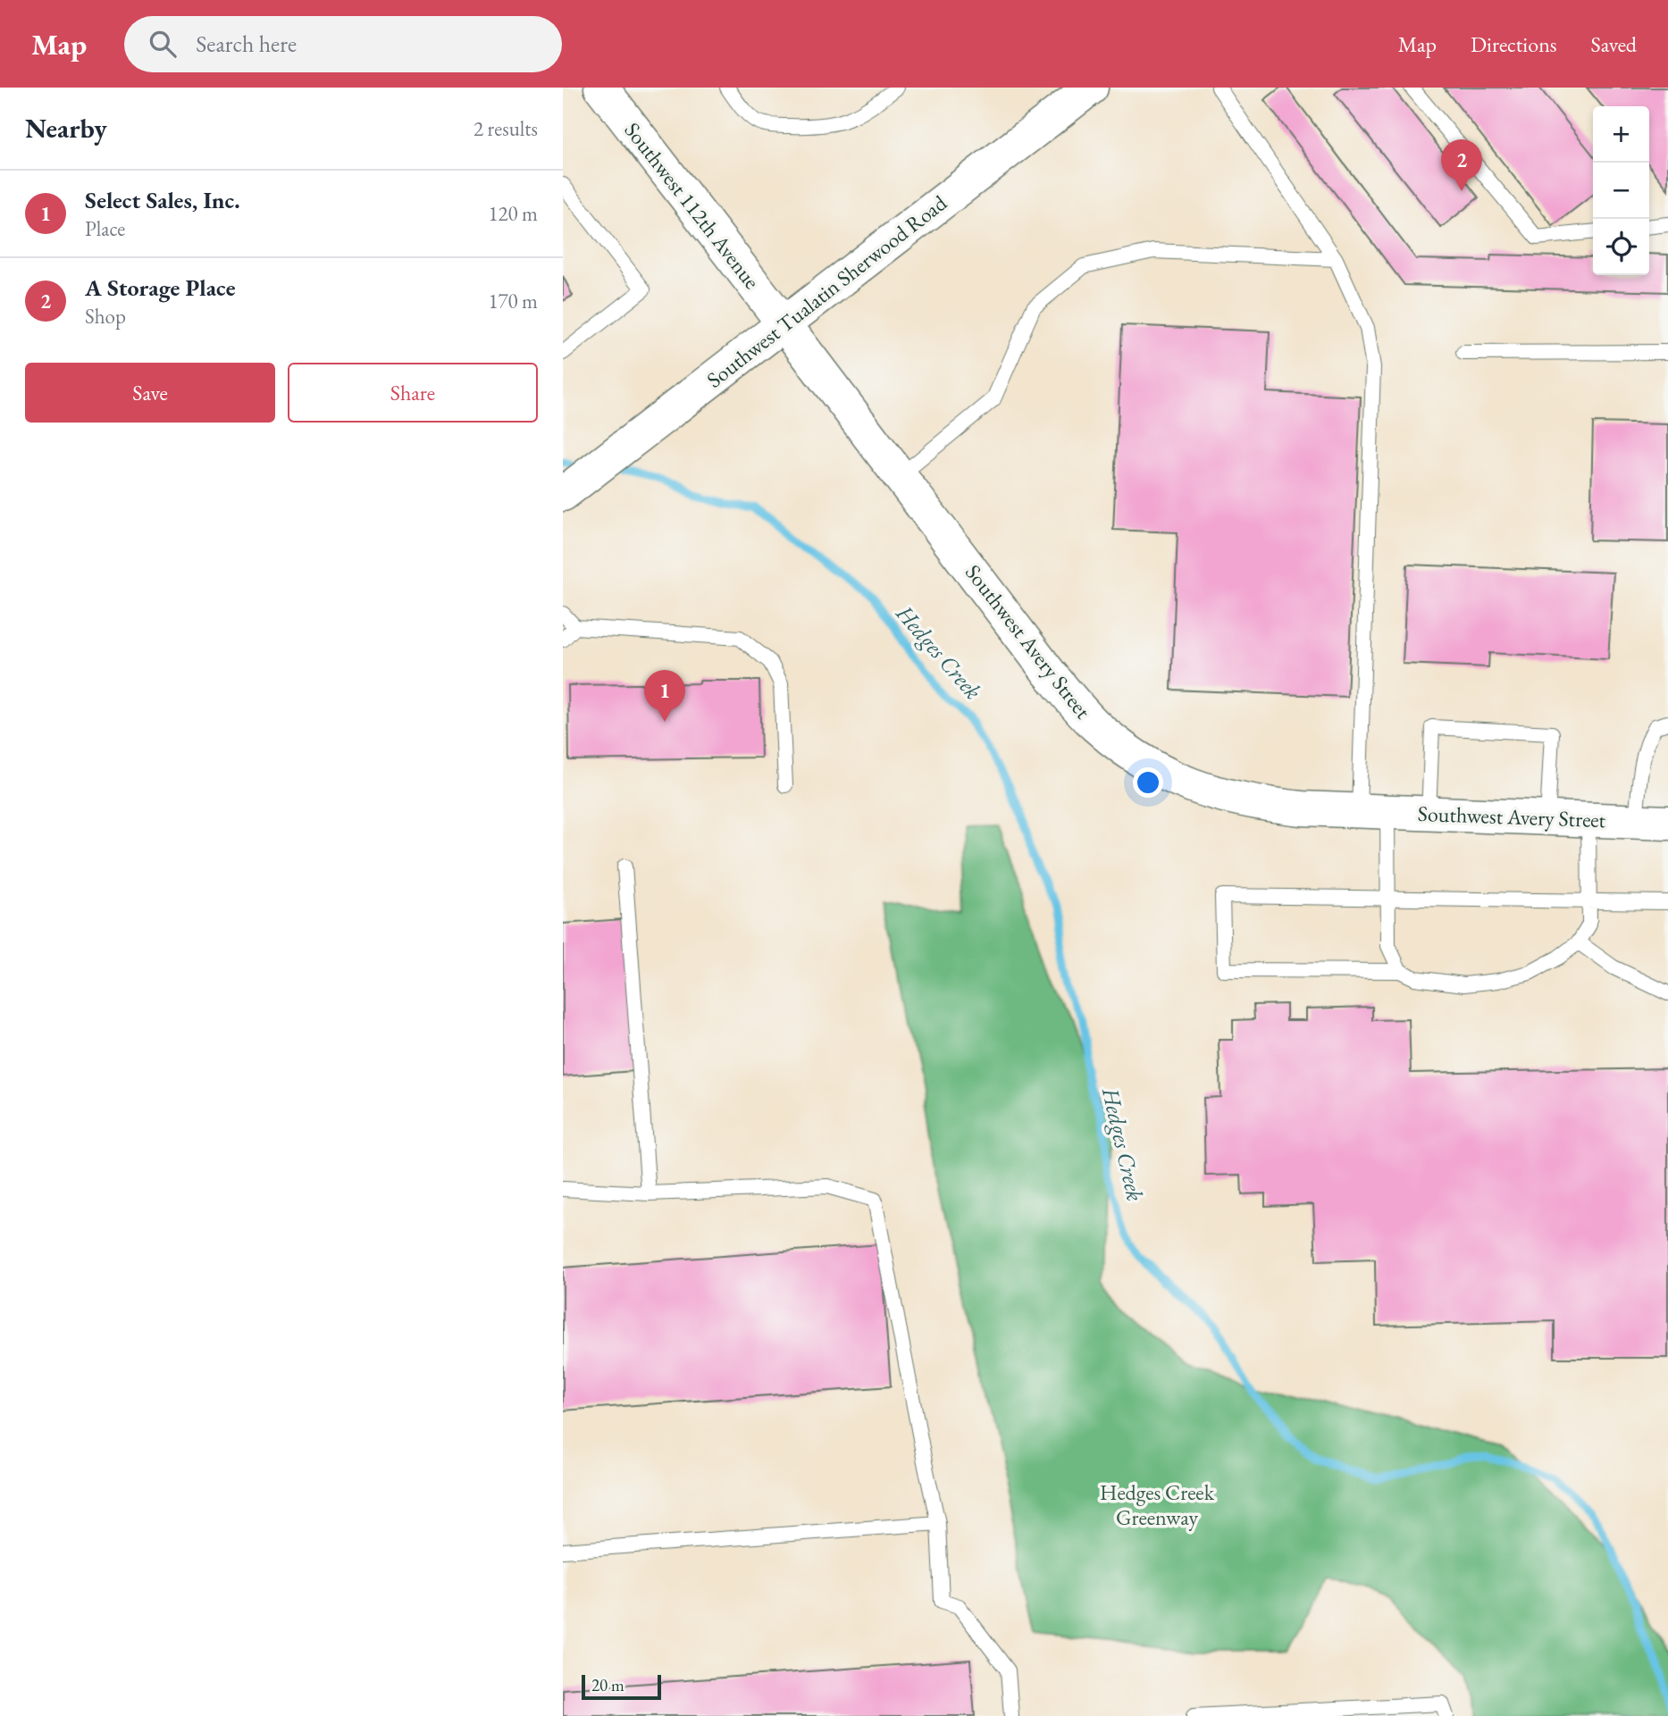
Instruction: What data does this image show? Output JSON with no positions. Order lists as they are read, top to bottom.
{
  "streets": {
    "main road": ["Southwest 112th Avenue", "Southwest Tualatin Sherwood Road", "Southwest Avery Street"]
  },
  "crossings": [
    ["Southwest 112th Avenue", "Southwest Tualatin Sherwood Road"],
    ["Southwest 112th Avenue", "Southwest Avery Street"],
    ["Southwest Tualatin Sherwood Road", "Southwest Avery Street"]
  ],
  "water": ["Hedges Creek"],
  "parks": ["Hedges Creek Greenway"],
  "scale_bar": "20 m",
  "page": {
    "header": "Map",
    "search": "Search here",
    "nav": ["Map", "Directions", "Saved"],
    "heading": ["Nearby", "2 results"],
    "map_buttons": ["+", "−"],
    "pins": ["2", "1"],
    "list": [
      {
        "mark": "1",
        "name": "Select Sales, Inc.",
        "note": "Place",
        "value": "120 m"
      },
      {
        "mark": "2",
        "name": "A Storage Place",
        "note": "Shop",
        "value": "170 m"
      }
    ],
    "buttons": ["Save", "Share"],
    "scale": "20 m"
  }
}
